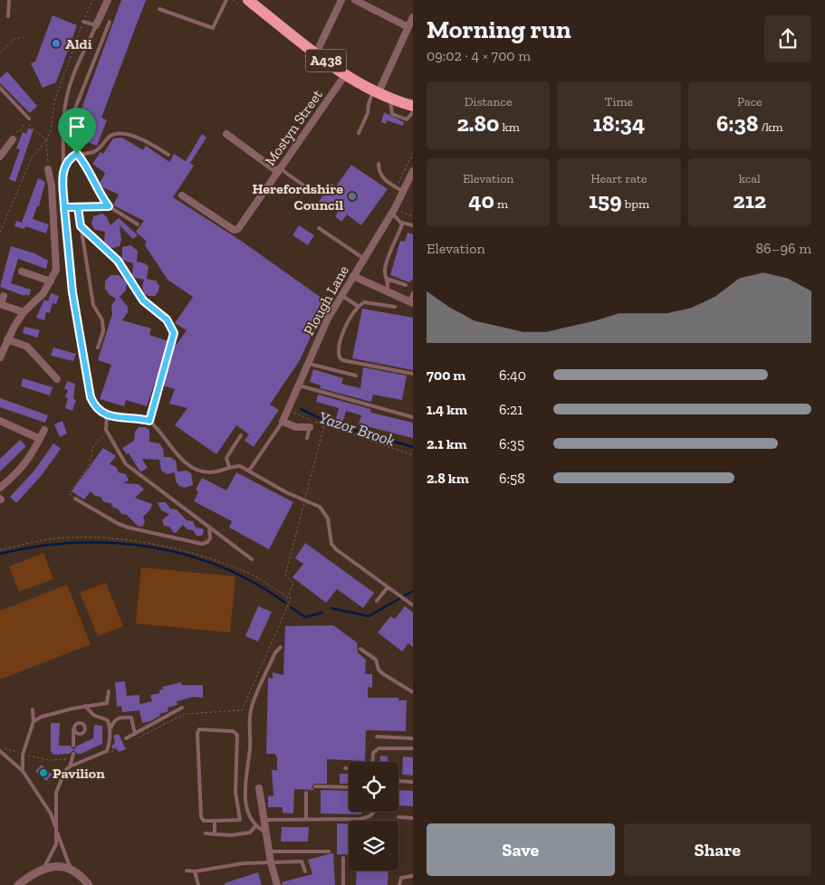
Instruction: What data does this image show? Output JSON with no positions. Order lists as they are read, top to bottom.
{
  "streets": {
    "highway": ["A438"],
    "street": ["Mostyn Street", "Plough Lane"]
  },
  "crossings": [
    ["A438", "Mostyn Street"]
  ],
  "water": ["Yazor Brook"],
  "places": ["Aldi", "Herefordshire Council", "Pavilion"],
  "page": {
    "heading": ["Morning run", "09:02 · 4 × 700 m"],
    "stats": [
      ["Distance", "2.80 km"],
      ["Time", "18:34"],
      ["Pace", "6:38 /km"],
      ["Elevation", "40 m"],
      ["Heart rate", "159 bpm"],
      ["kcal", "212"]
    ],
    "chart": ["Elevation", "86–96 m"],
    "list": [
      {
        "name": "700 m",
        "note": "6:40"
      },
      {
        "name": "1.4 km",
        "note": "6:21"
      },
      {
        "name": "2.1 km",
        "note": "6:35"
      },
      {
        "name": "2.8 km",
        "note": "6:58"
      }
    ],
    "buttons": ["Save", "Share"]
  }
}
